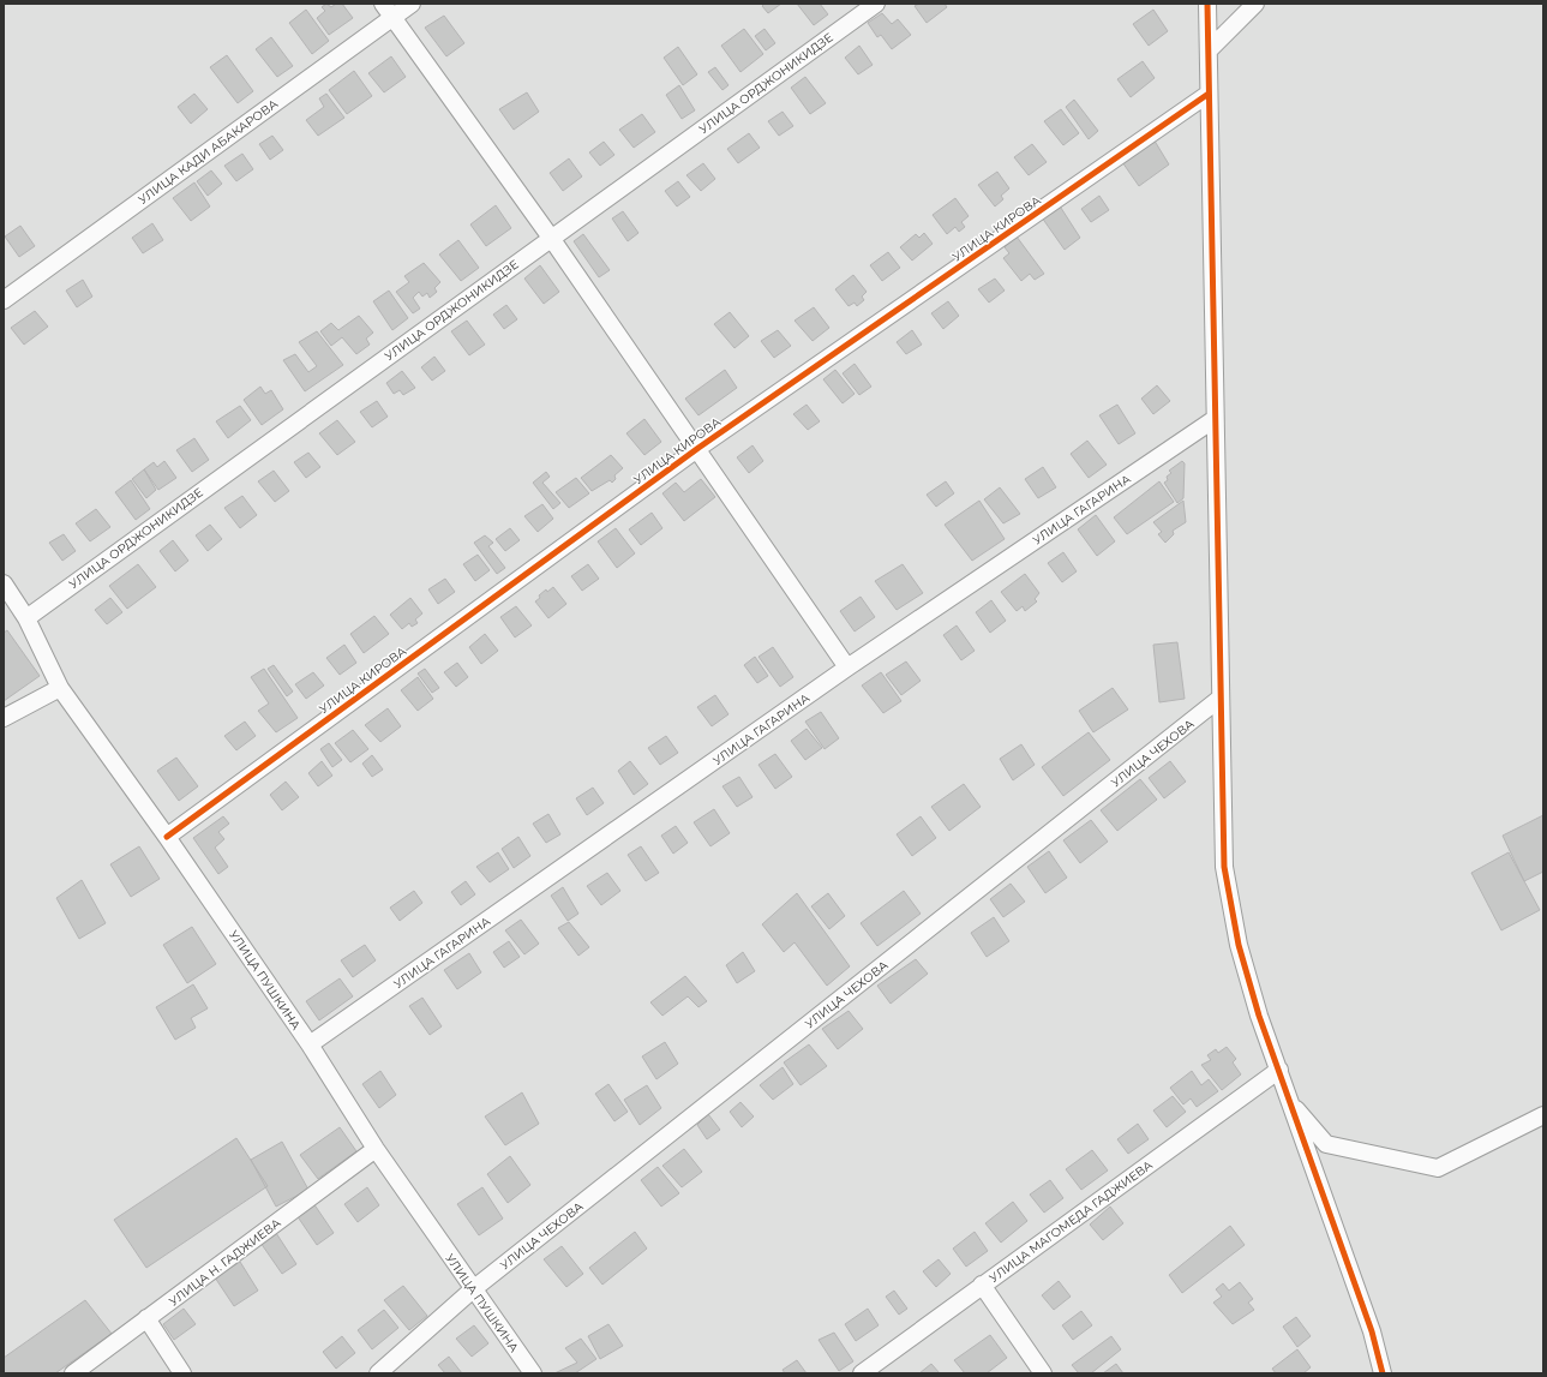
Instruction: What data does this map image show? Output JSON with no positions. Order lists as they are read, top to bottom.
{
  "streets": {
    "street": [
      "УЛИЦА ОРДЖОНИКИДЗЕ",
      "УЛИЦА КАДИ АБАКАРОВА",
      "УЛИЦА КИРОВА",
      "УЛИЦА ГАГАРИНА",
      "УЛИЦА ЧЕХОВА",
      "УЛИЦА ПУШКИНА",
      "УЛИЦА МАГОМЕДА ГАДЖИЕВА",
      "УЛИЦА Н. ГАДЖИЕВА"
    ]
  },
  "crossings": [
    ["УЛИЦА ОРДЖОНИКИДЗЕ", "УЛИЦА ПУШКИНА"],
    ["УЛИЦА КИРОВА", "УЛИЦА ПУШКИНА"],
    ["УЛИЦА ГАГАРИНА", "УЛИЦА ПУШКИНА"],
    ["УЛИЦА ЧЕХОВА", "УЛИЦА ПУШКИНА"],
    ["УЛИЦА ПУШКИНА", "УЛИЦА Н. ГАДЖИЕВА"]
  ]
}
